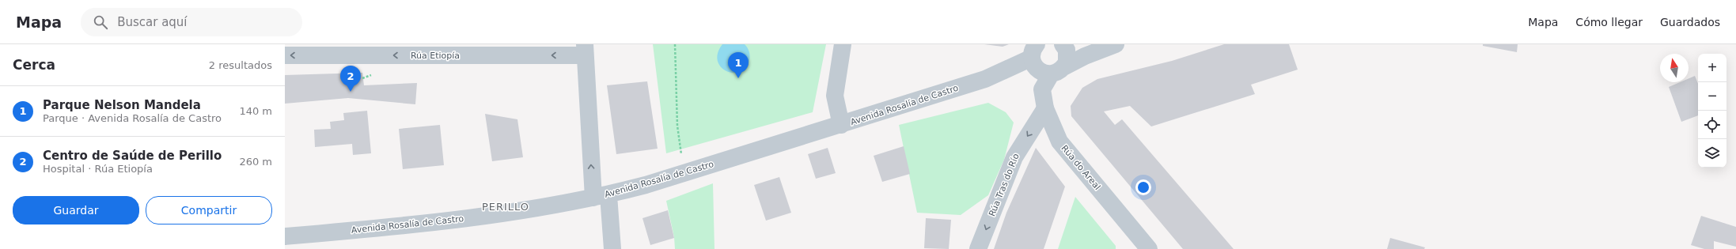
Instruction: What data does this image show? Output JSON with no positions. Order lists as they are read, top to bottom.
{
  "streets": {
    "street": [
      "Rúa Etiopía",
      "Avenida Rosalía de Castro",
      "Rúa do Areal",
      "Rúa Tras do Río"
    ]
  },
  "crossings": [
    ["Avenida Rosalía de Castro", "Rúa do Areal"],
    ["Rúa do Areal", "Rúa Tras do Río"]
  ],
  "one_way": ["Rúa Etiopía", "Rúa Tras do Río"],
  "districts": ["PERILLO"],
  "north": "top",
  "page": {
    "header": "Mapa",
    "search": "Buscar aquí",
    "nav": ["Mapa", "Cómo llegar", "Guardados"],
    "heading": ["Cerca", "2 resultados"],
    "pins": ["1", "2"],
    "map_buttons": ["+", "−"],
    "list": [
      {
        "mark": "1",
        "name": "Parque Nelson Mandela",
        "note": "Parque · Avenida Rosalía de Castro",
        "value": "140 m"
      },
      {
        "mark": "2",
        "name": "Centro de Saúde de Perillo",
        "note": "Hospital · Rúa Etiopía",
        "value": "260 m"
      }
    ],
    "buttons": ["Guardar", "Compartir"]
  }
}
